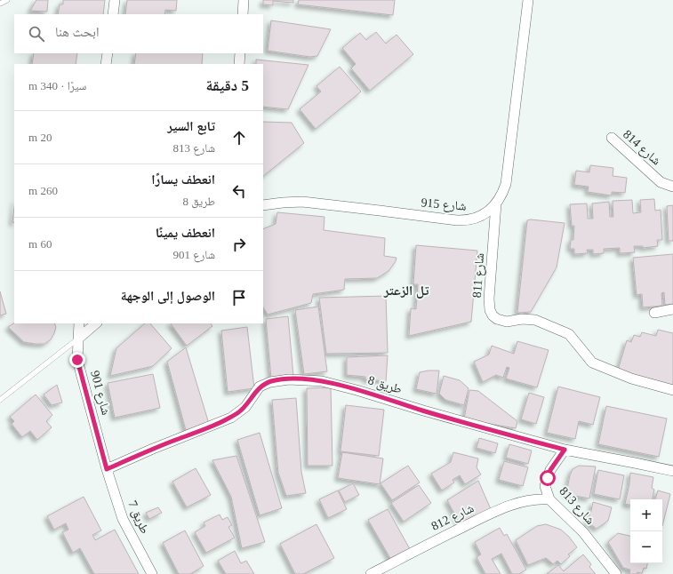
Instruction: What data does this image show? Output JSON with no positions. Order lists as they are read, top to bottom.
{
  "streets": {
    "street": [
      "شارع 814",
      "شارع 915",
      "شارع 811",
      "طريق 8",
      "شارع 901",
      "شارع 813",
      "7 طريق",
      "شارع 812"
    ]
  },
  "crossings": [
    ["شارع 915", "شارع 811"],
    ["طريق 8", "شارع 901"],
    ["طريق 8", "شارع 813"],
    ["طريق 8", "7 طريق"],
    ["شارع 901", "7 طريق"],
    ["شارع 813", "شارع 812"]
  ],
  "districts": ["تل الزعتر"],
  "page": {
    "search": "ابحث هنا",
    "heading": ["5 دقيقة", "سيرًا · 340 m"],
    "list": [
      ["تابع السير", "شارع 813", "20 m"],
      ["انعطف يسارًا", "طريق 8", "260 m"],
      ["انعطف يمينًا", "شارع 901", "60 m"],
      "الوصول إلى الوجهة"
    ],
    "map_buttons": ["+", "−"]
  }
}
